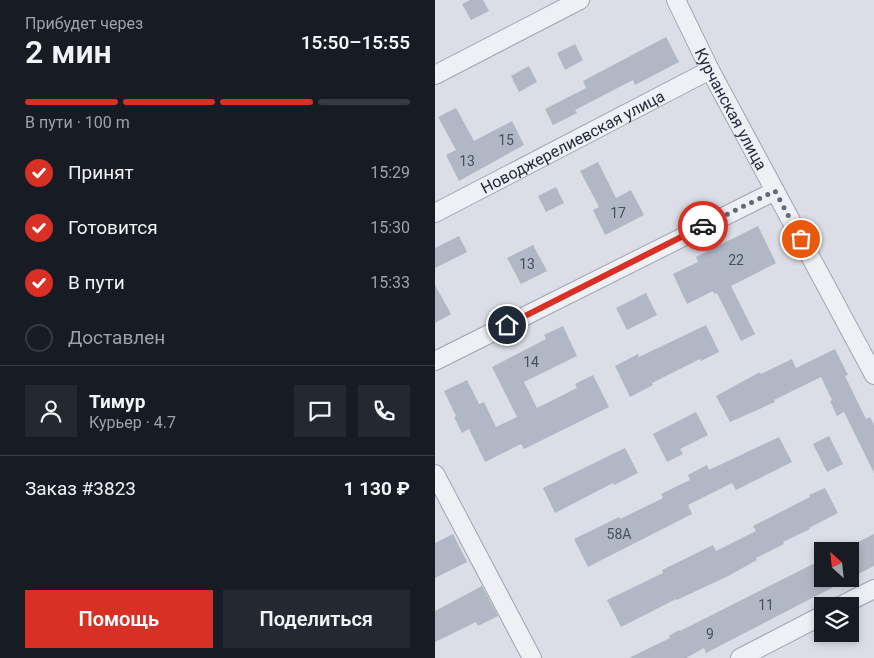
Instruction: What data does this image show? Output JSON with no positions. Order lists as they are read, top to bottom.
{
  "streets": {
    "street": ["Курчанская улица", "Новоджерелиевская улица"]
  },
  "crossings": [
    ["Курчанская улица", "Новоджерелиевская улица"]
  ],
  "house_numbers": [
    "15",
    "13",
    "17",
    "22",
    "13",
    "14",
    "58А",
    "11",
    "9"
  ],
  "north": "top left",
  "page": {
    "heading": ["2 мин", "Прибудет через", "15:50–15:55"],
    "panel": [
      "Тимур",
      "Курьер · 4.7",
      "Заказ #3823",
      "1 130 ₽"
    ],
    "bar": "В пути · 100 m",
    "list": [
      ["Принят", "15:29"],
      ["Готовится", "15:30"],
      ["В пути", "15:33"],
      "Доставлен"
    ],
    "buttons": ["Помощь", "Поделиться"]
  }
}
